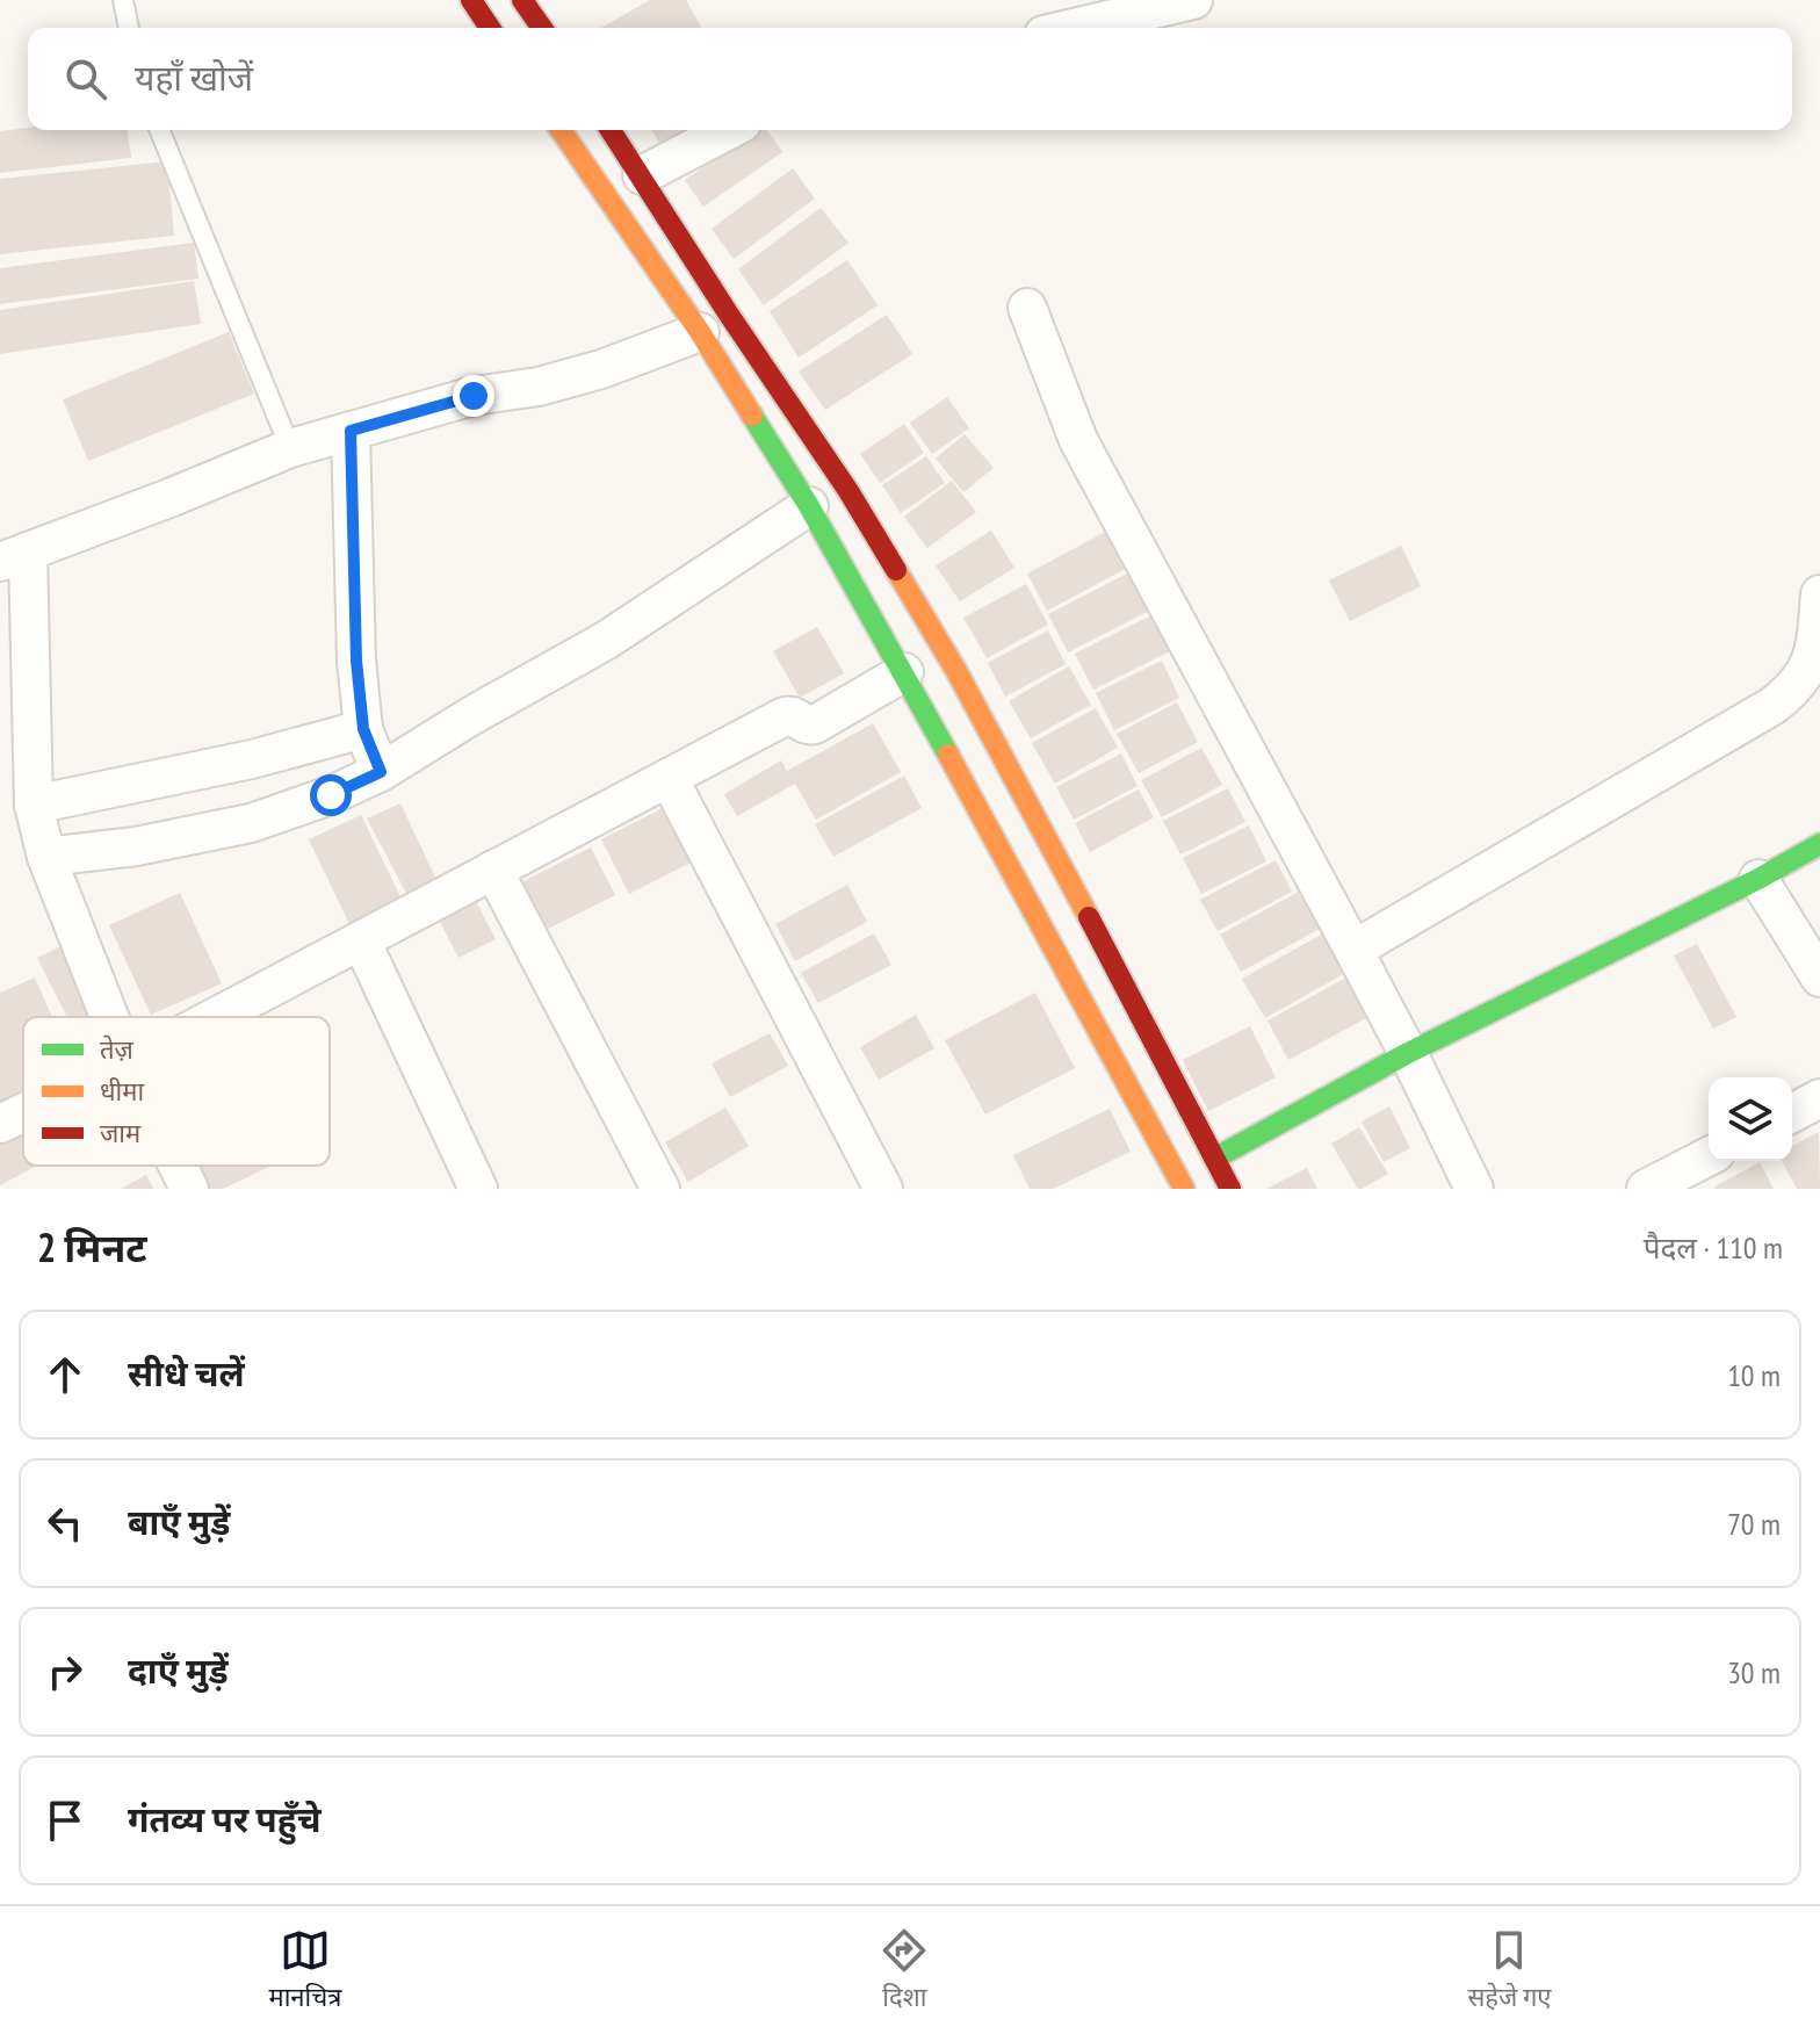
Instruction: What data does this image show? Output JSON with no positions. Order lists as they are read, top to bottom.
{
  "legend": ["तेज़", "धीमा", "जाम"],
  "page": {
    "search": "यहाँ खोजें",
    "heading": ["2 मिनट", "पैदल · 110 m"],
    "list": [
      ["सीधे चलें", "10 m"],
      ["बाएँ मुड़ें", "70 m"],
      ["दाएँ मुड़ें", "30 m"],
      "गंतव्य पर पहुँचे"
    ],
    "nav": ["मानचित्र", "दिशा", "सहेजे गए"]
  }
}
